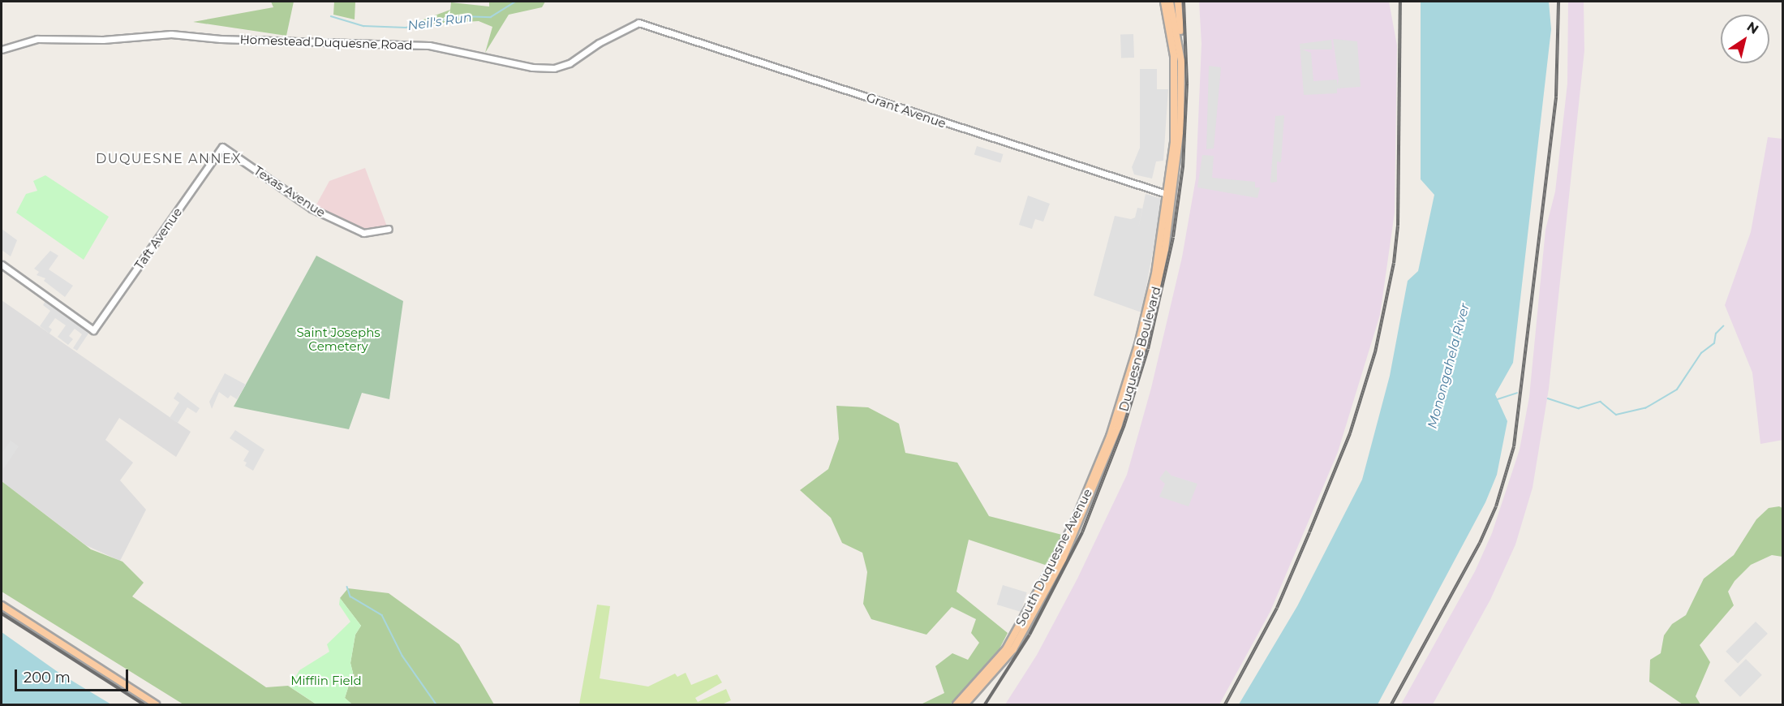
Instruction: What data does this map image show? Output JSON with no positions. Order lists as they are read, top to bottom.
{
  "streets": {
    "main road": ["Duquesne Boulevard", "South Duquesne Avenue"],
    "street": [
      "Homestead Duquesne Road",
      "Grant Avenue",
      "Texas Avenue",
      "Taft Avenue"
    ]
  },
  "crossings": [
    ["Homestead Duquesne Road", "Grant Avenue"],
    ["Grant Avenue", "Duquesne Boulevard"],
    ["Grant Avenue", "South Duquesne Avenue"],
    ["Texas Avenue", "Taft Avenue"],
    ["Duquesne Boulevard", "South Duquesne Avenue"]
  ],
  "districts": ["DUQUESNE ANNEX"],
  "water": ["Neil's Run", "Monongahela River"],
  "parks": ["Saint Josephs Cemetery", "Mifflin Field"],
  "scale_bar": "200 m",
  "north": "top right"
}
